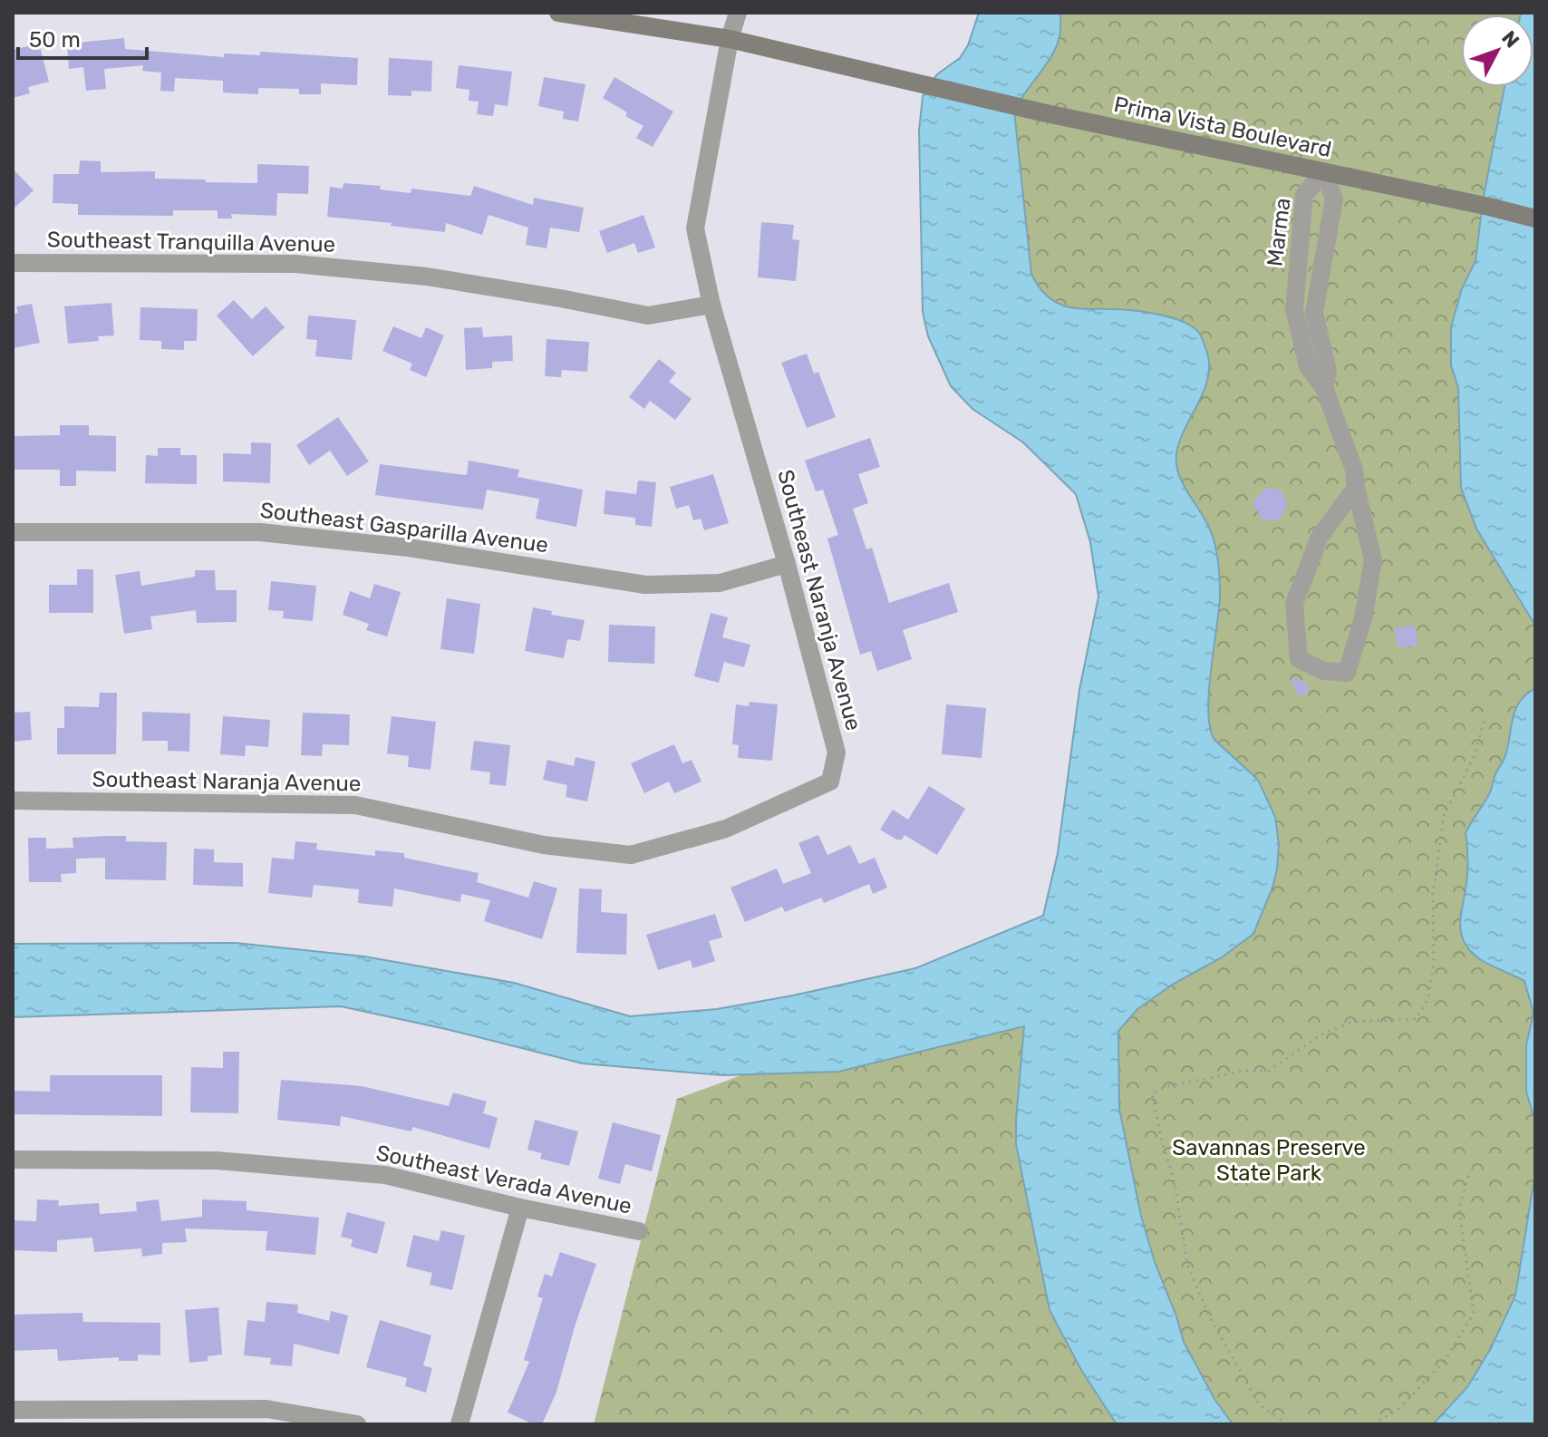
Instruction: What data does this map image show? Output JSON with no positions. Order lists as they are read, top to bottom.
{
  "streets": {
    "main road": ["Prima Vista Boulevard"],
    "street": [
      "Marma",
      "Southeast Tranquilla Avenue",
      "Southeast Gasparilla Avenue",
      "Southeast Naranja Avenue",
      "Southeast Verada Avenue"
    ]
  },
  "crossings": [
    ["Prima Vista Boulevard", "Marma"],
    ["Prima Vista Boulevard", "Southeast Naranja Avenue"],
    ["Southeast Tranquilla Avenue", "Southeast Naranja Avenue"],
    ["Southeast Gasparilla Avenue", "Southeast Naranja Avenue"]
  ],
  "parks": ["Savannas Preserve State Park"],
  "scale_bar": "50 m",
  "north": "top right"
}
